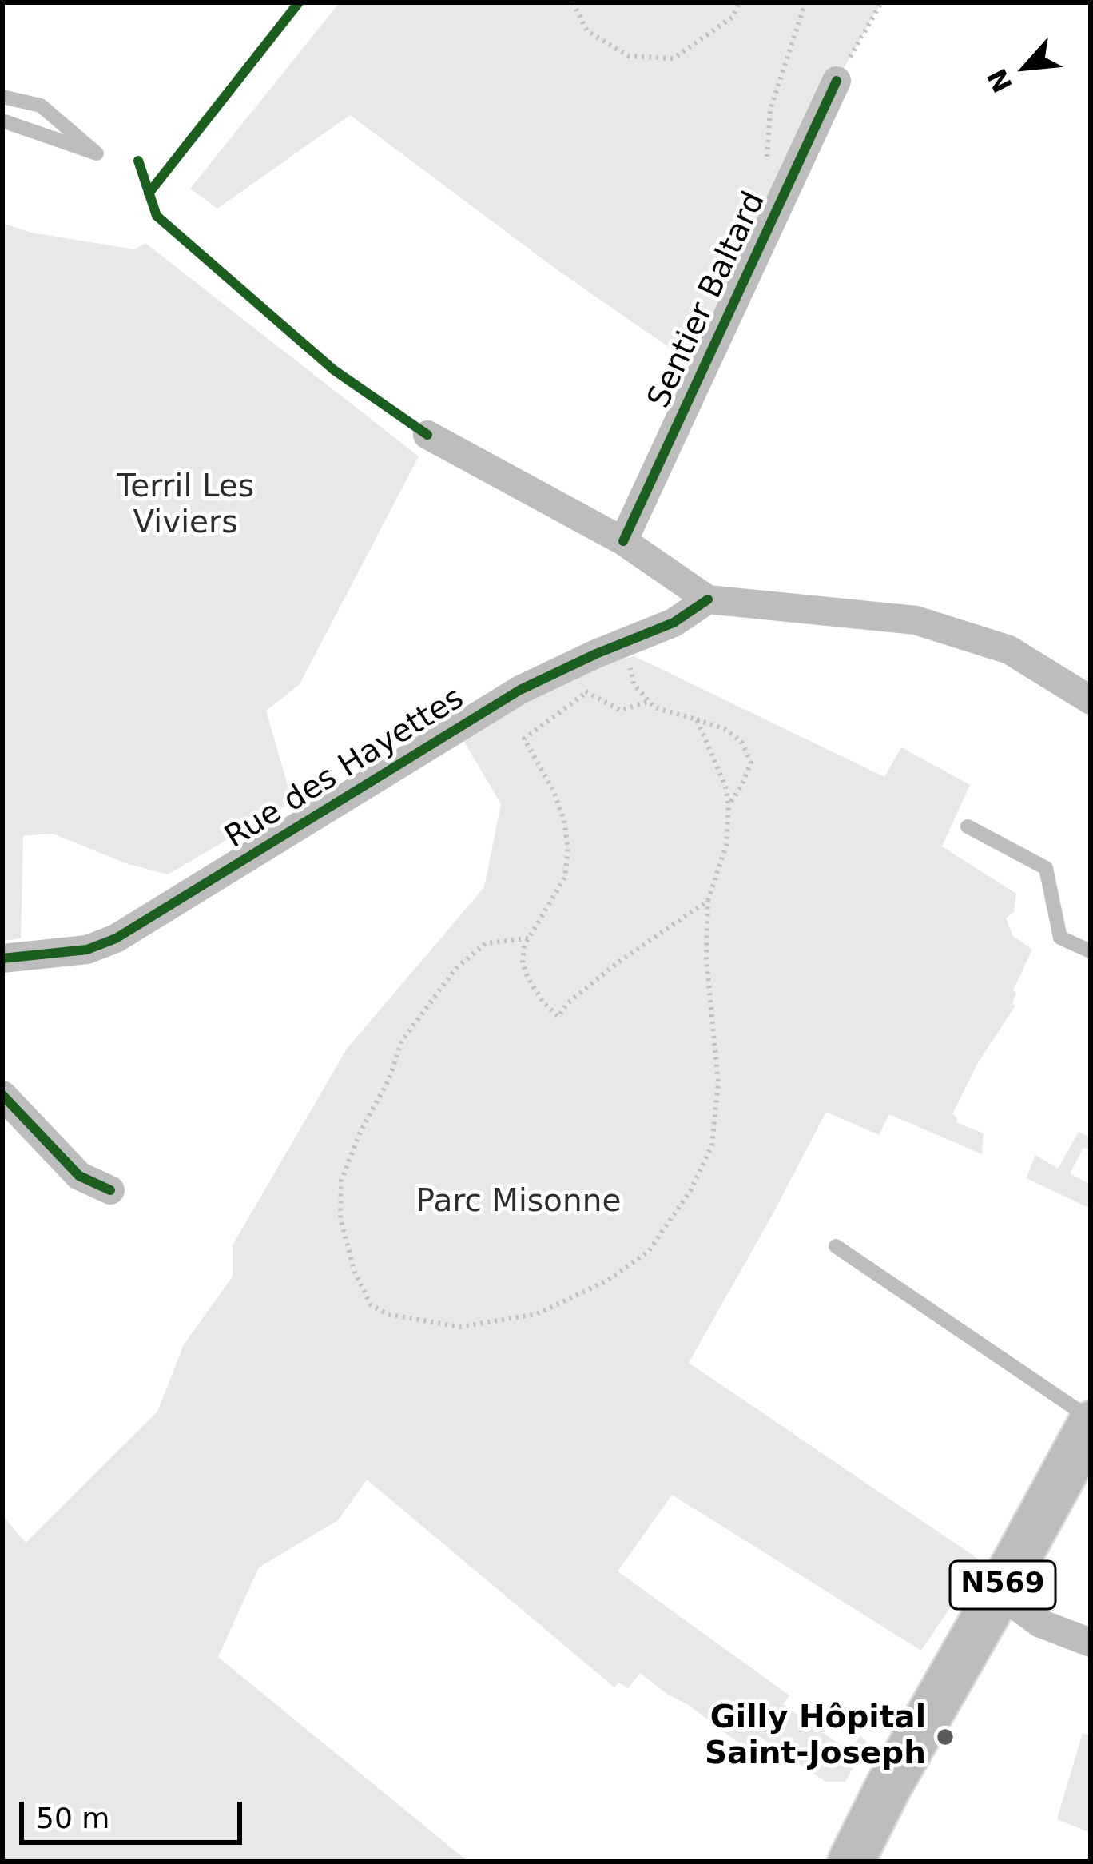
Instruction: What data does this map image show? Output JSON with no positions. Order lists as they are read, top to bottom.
{
  "streets": {
    "main road": ["N569"],
    "street": ["Sentier Baltard", "Rue des Hayettes"]
  },
  "parks": ["Terril Les Viviers", "Parc Misonne"],
  "places": ["Gilly Hôpital Saint-Joseph"],
  "scale_bar": "50 m",
  "north": "bottom left"
}
